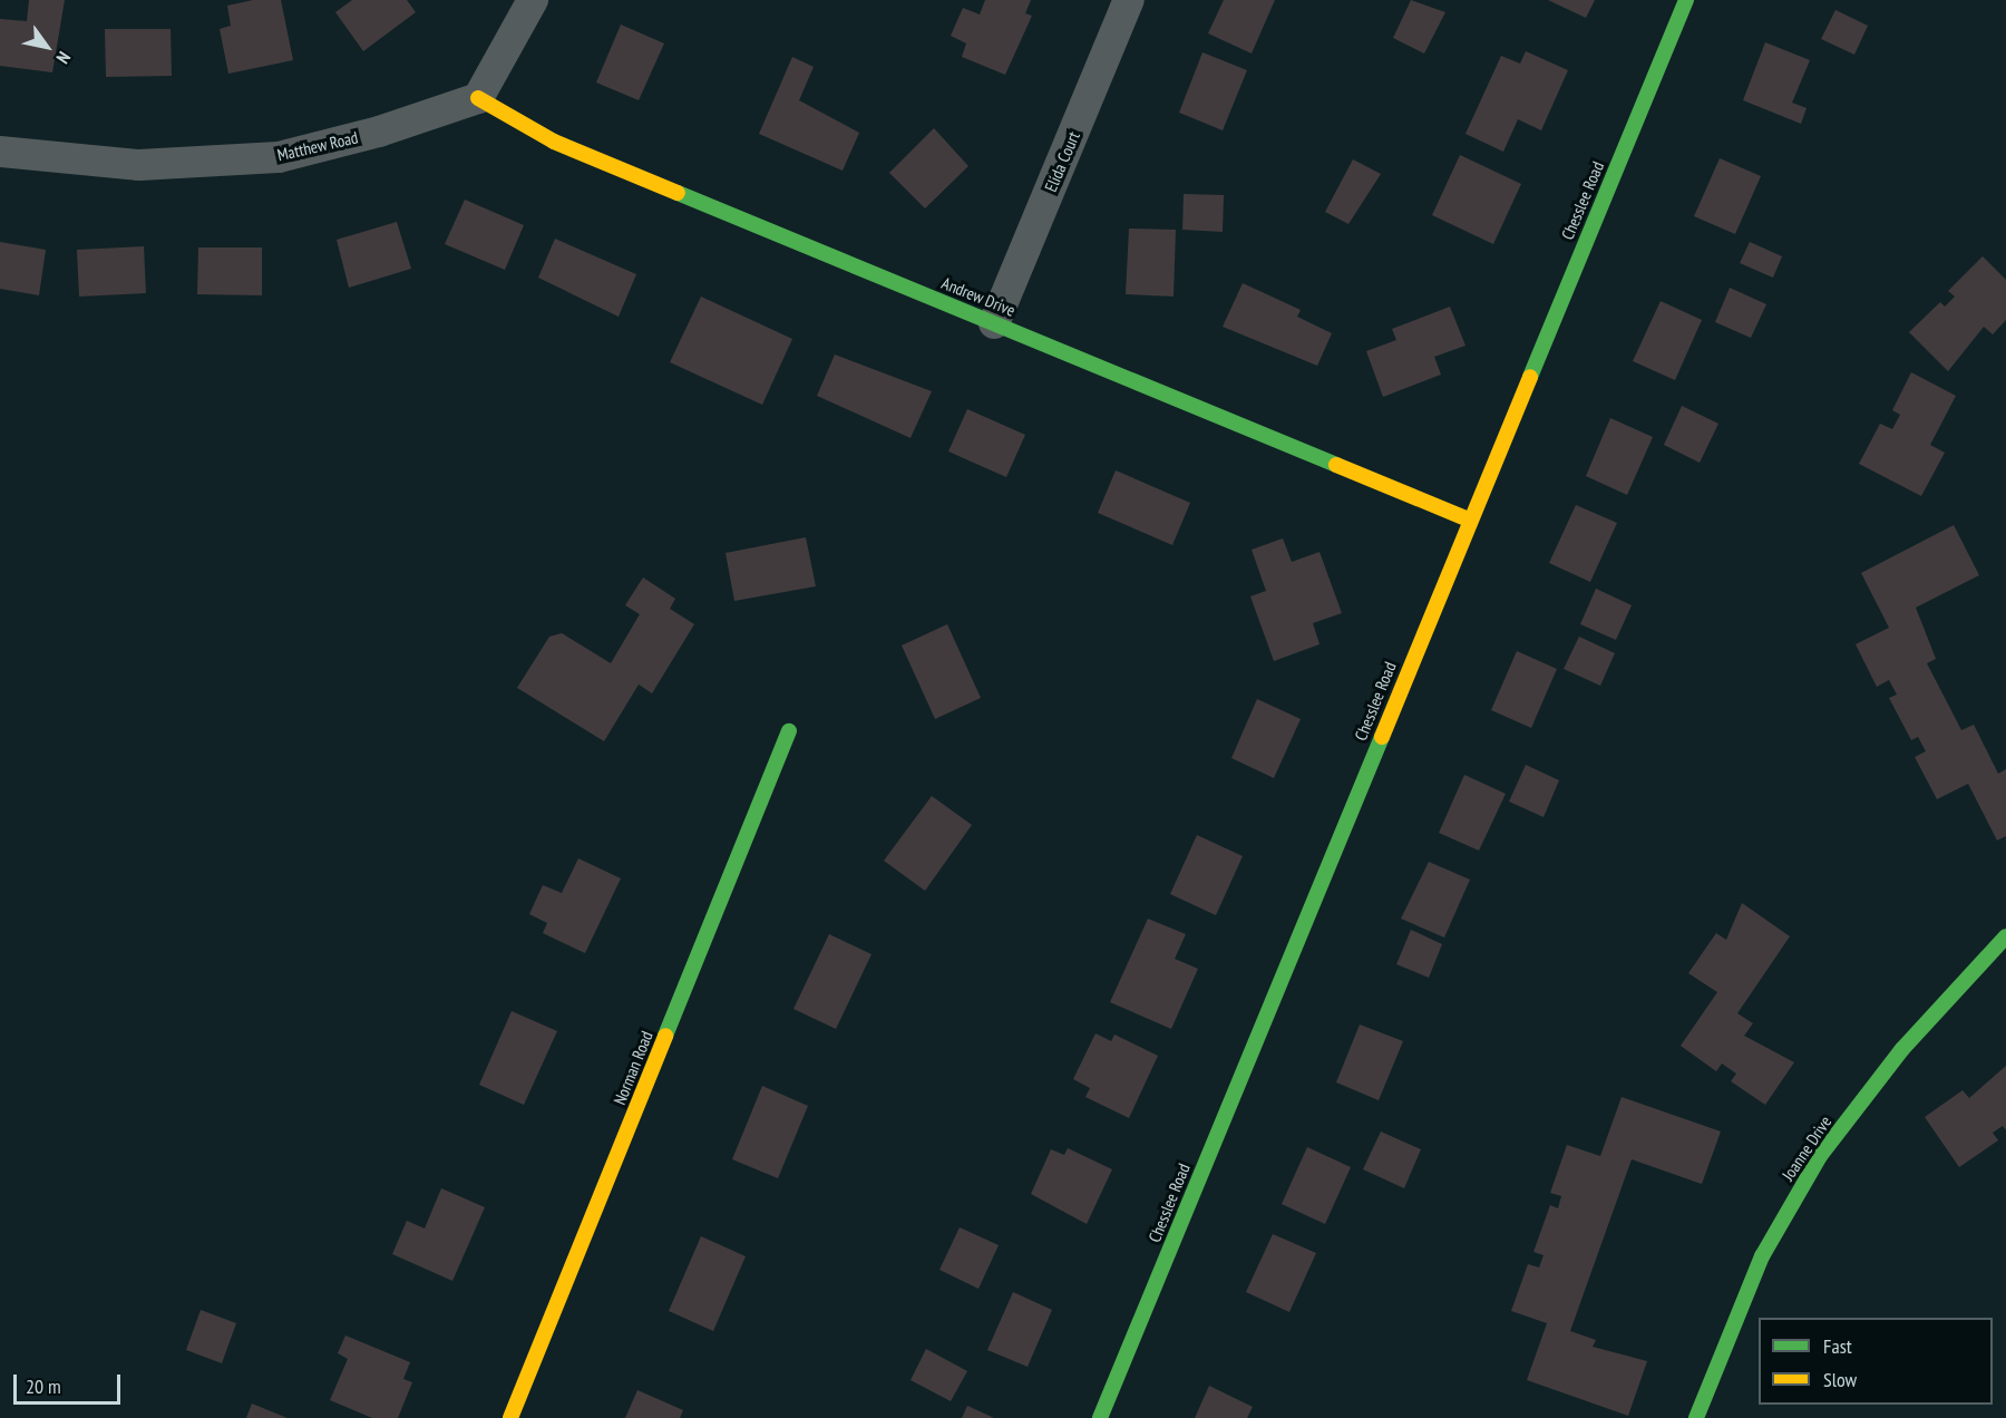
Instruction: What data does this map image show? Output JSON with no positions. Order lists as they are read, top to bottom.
{
  "streets": {
    "street": [
      "Matthew Road",
      "Elida Court",
      "Chesslee Road",
      "Andrew Drive",
      "Norman Road",
      "Joanne Drive"
    ]
  },
  "crossings": [
    ["Matthew Road", "Andrew Drive"],
    ["Elida Court", "Andrew Drive"],
    ["Chesslee Road", "Andrew Drive"]
  ],
  "legend": ["Fast", "Slow"],
  "scale_bar": "20 m",
  "north": "bottom right"
}
